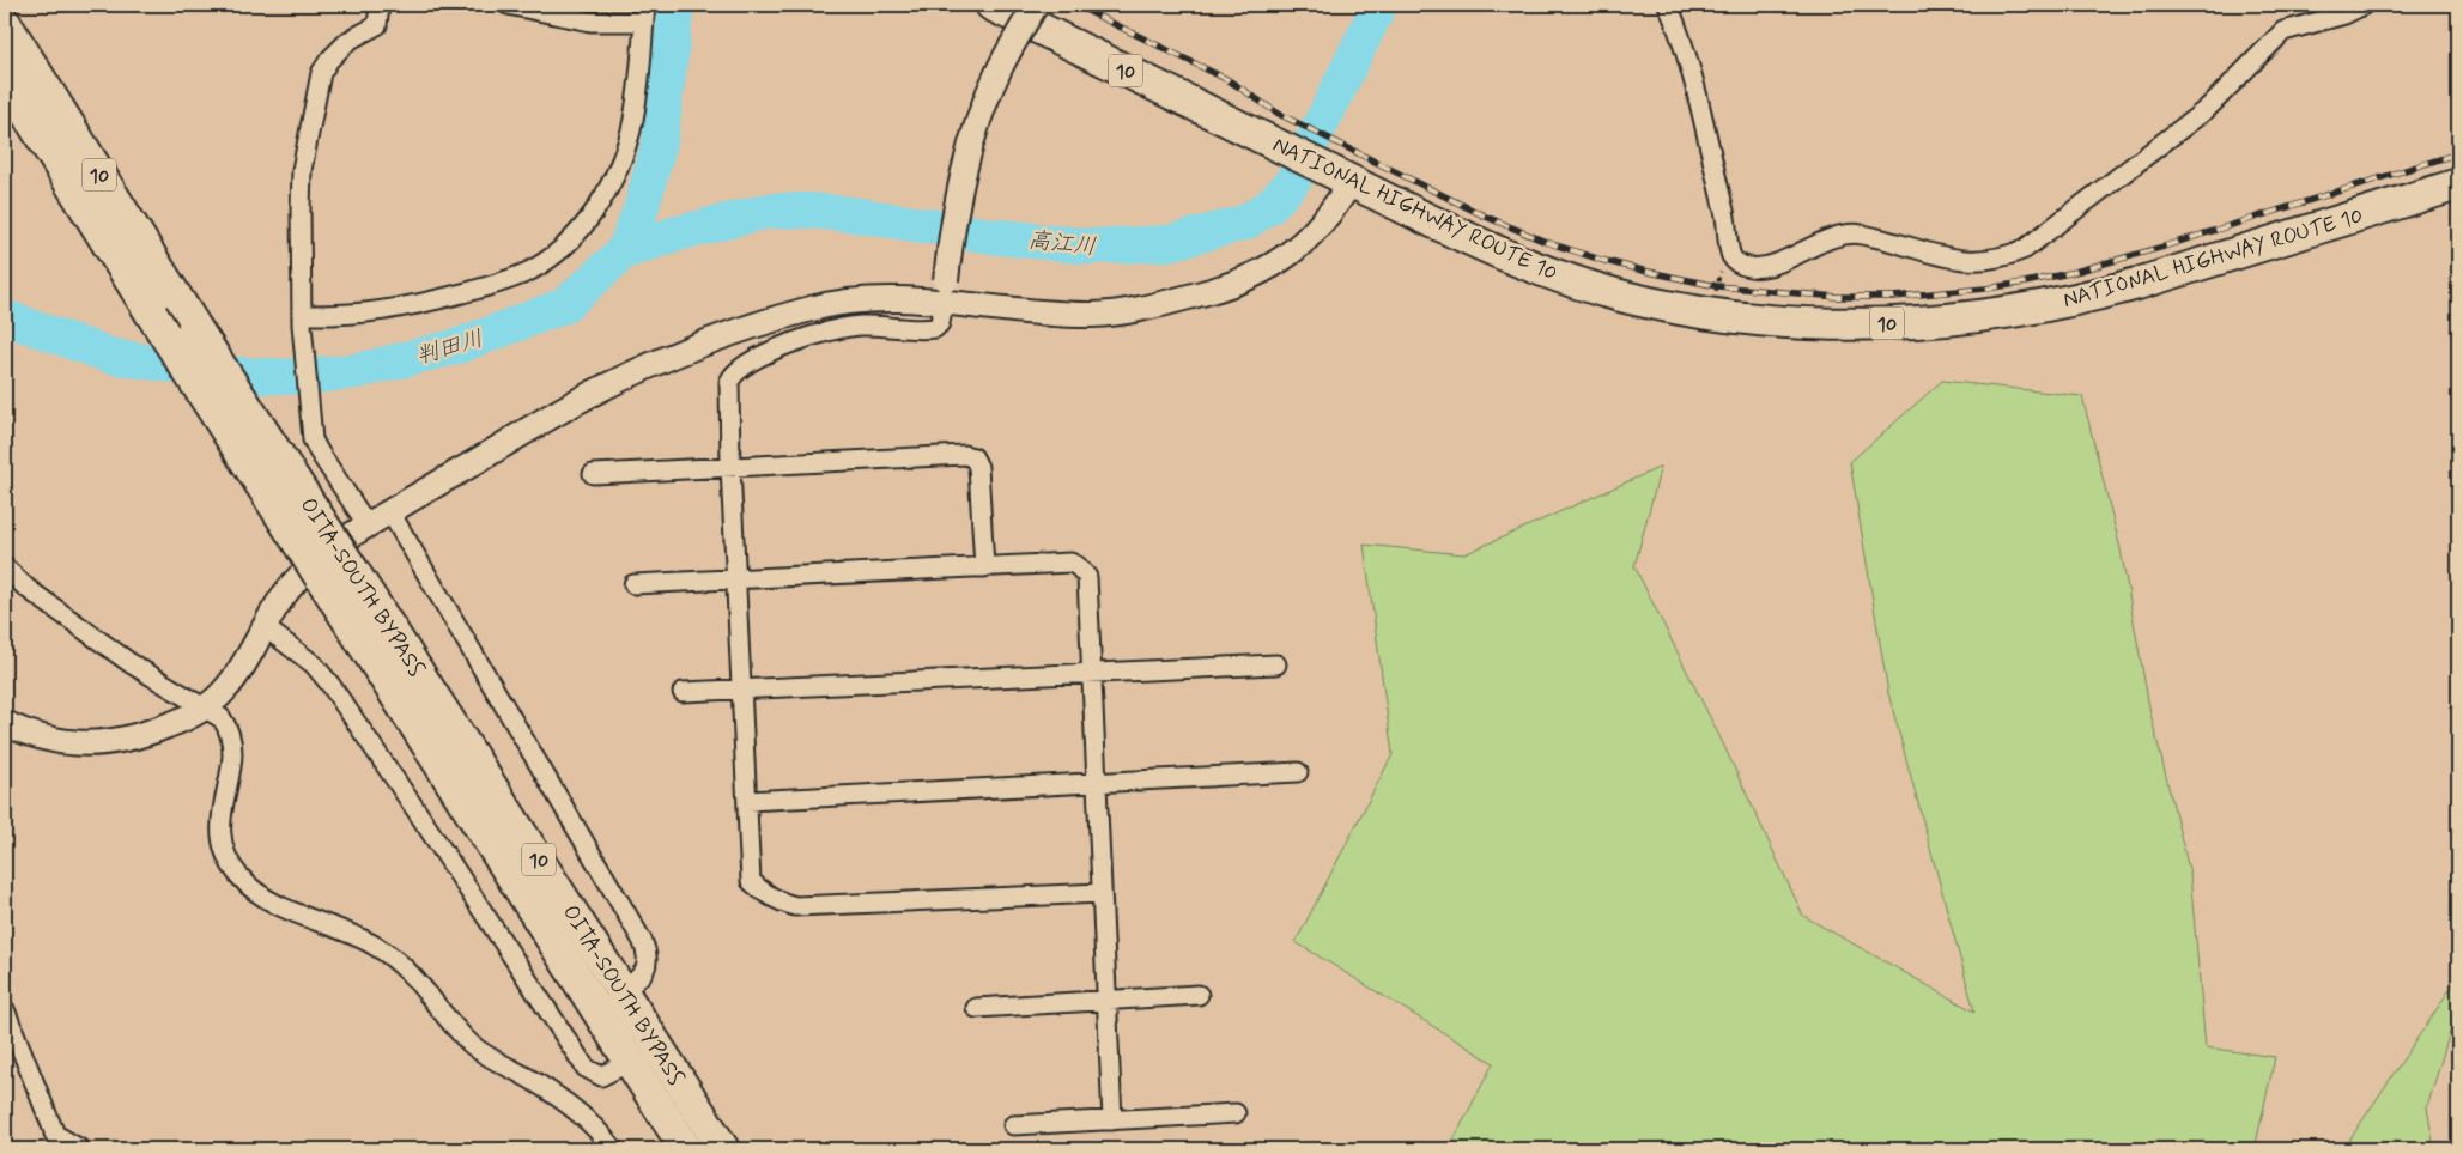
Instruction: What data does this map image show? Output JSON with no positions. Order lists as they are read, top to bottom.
{
  "streets": {
    "highway": ["10", "NATIONAL HIGHWAY ROUTE 10", "OITA-SOUTH BYPASS"]
  },
  "water": ["高江川", "判田川"]
}
